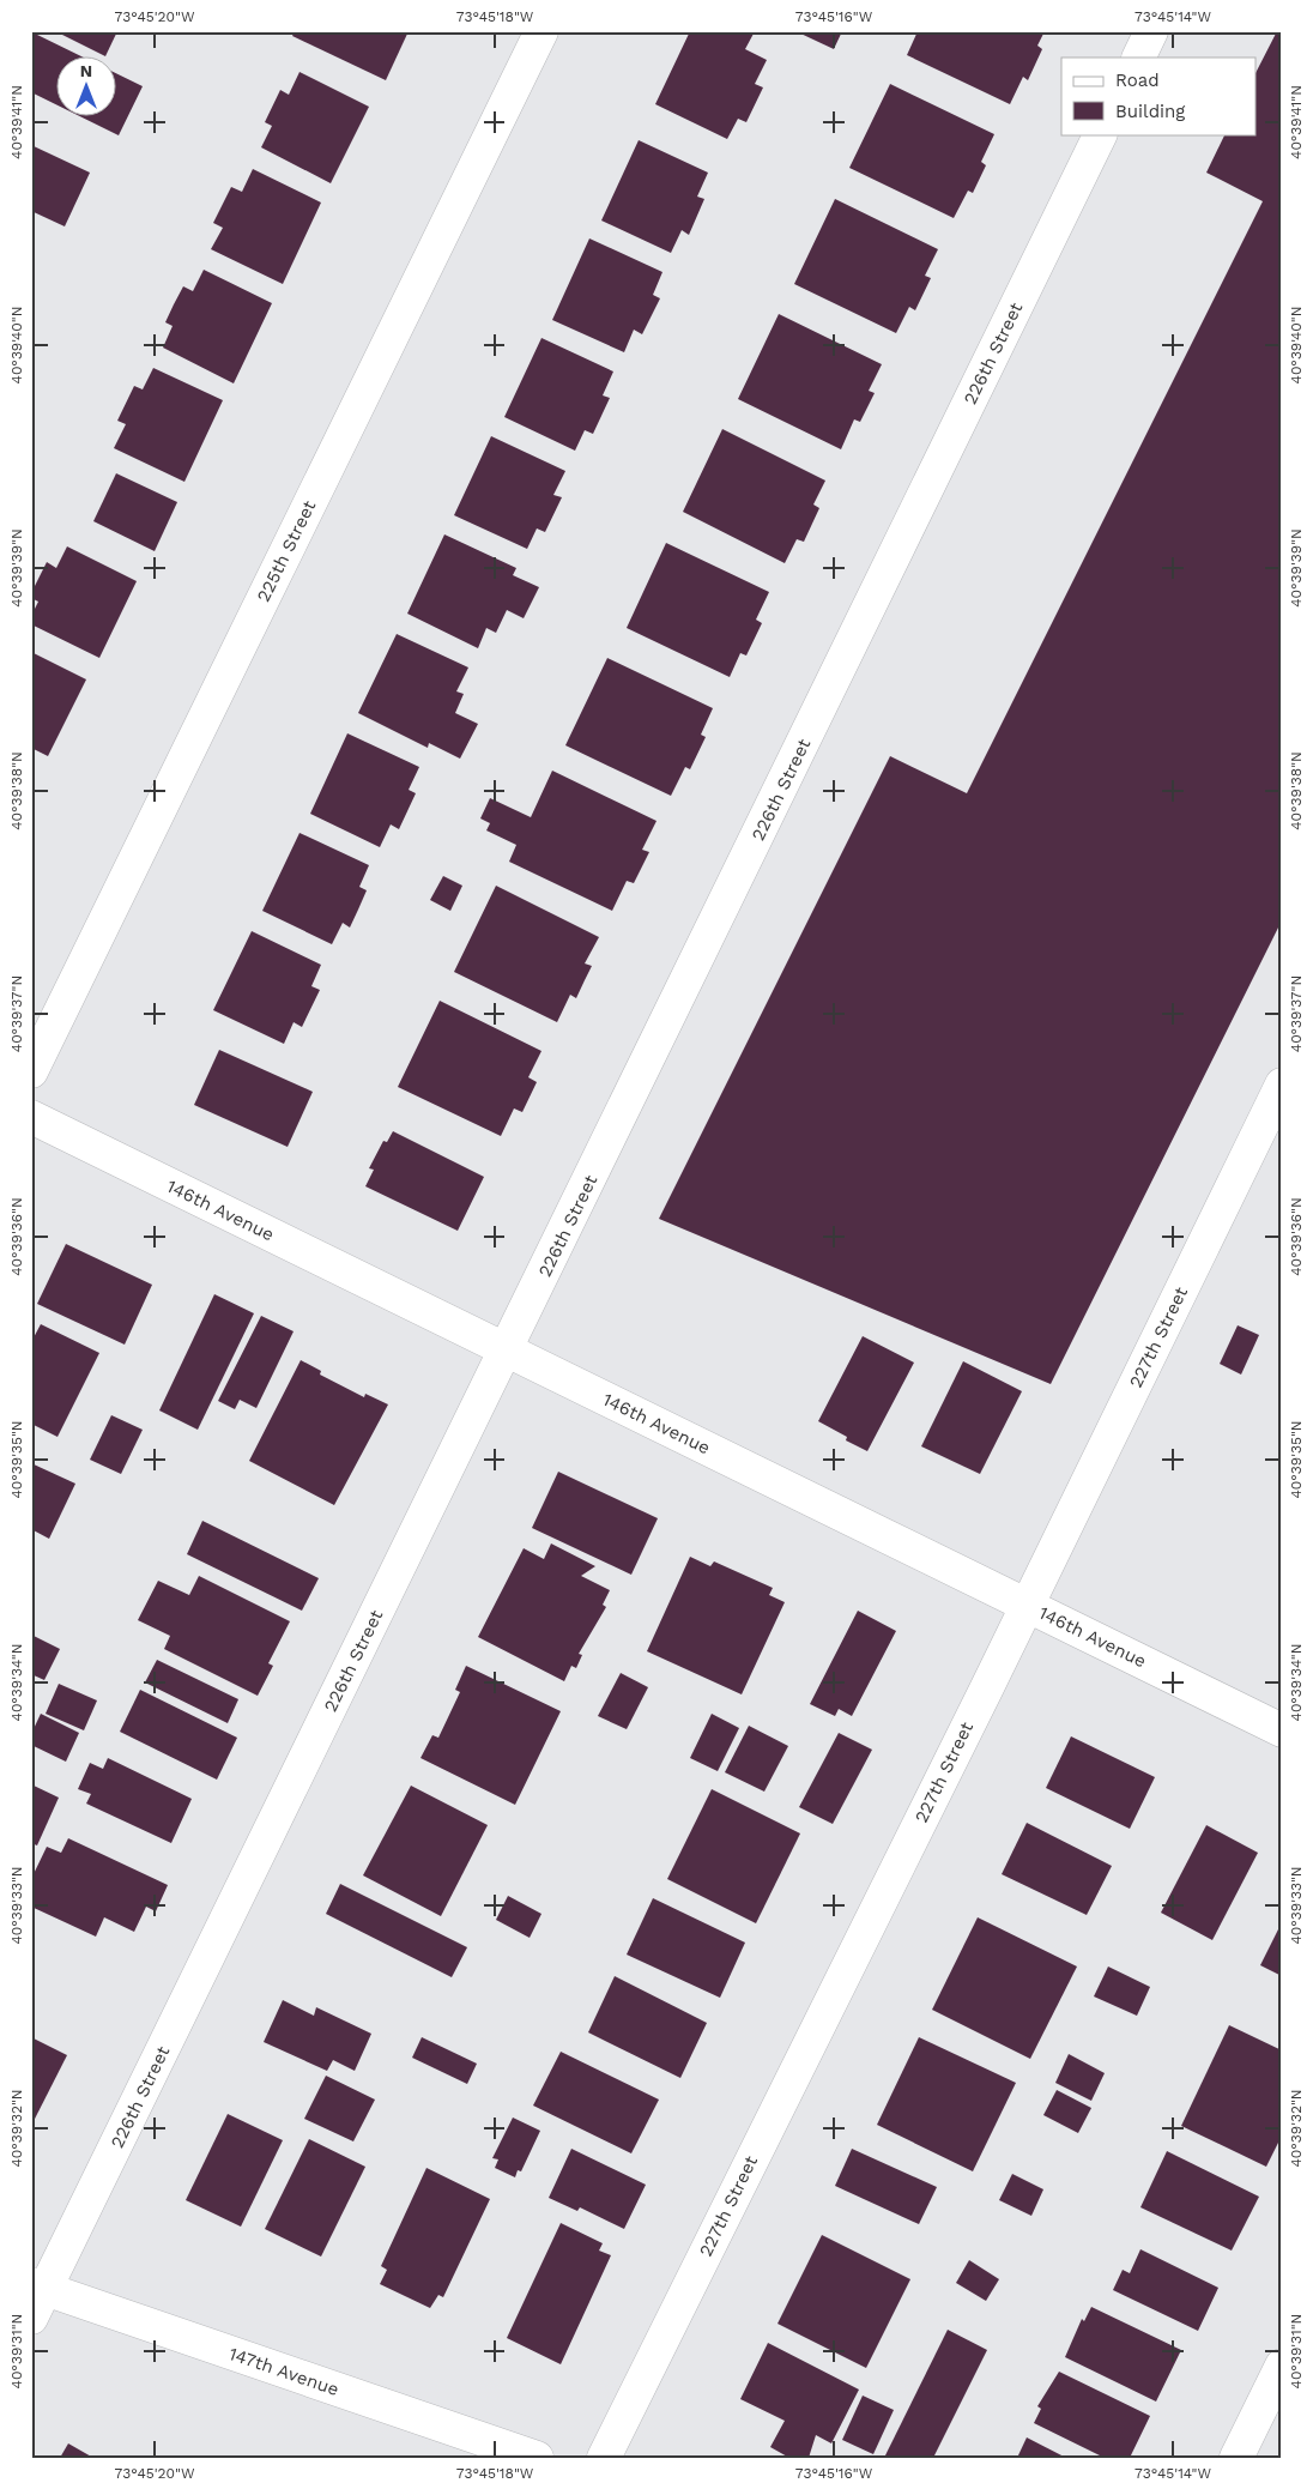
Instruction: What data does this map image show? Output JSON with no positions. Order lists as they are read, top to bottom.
{
  "streets": {
    "street": [
      "226th Street",
      "225th Street",
      "146th Avenue",
      "227th Street",
      "147th Avenue"
    ]
  },
  "crossings": [
    ["226th Street", "146th Avenue"],
    ["226th Street", "147th Avenue"],
    ["146th Avenue", "227th Street"]
  ],
  "legend": ["Road", "Building"],
  "north": "top",
  "coordinates": [
    "73°45'20\"W",
    "73°45'18\"W",
    "73°45'16\"W",
    "73°45'14\"W",
    "40°39'41\"N",
    "40°39'40\"N",
    "40°39'39\"N",
    "40°39'38\"N",
    "40°39'37\"N",
    "40°39'36\"N",
    "40°39'35\"N",
    "40°39'34\"N",
    "40°39'33\"N",
    "40°39'32\"N",
    "40°39'31\"N"
  ]
}
